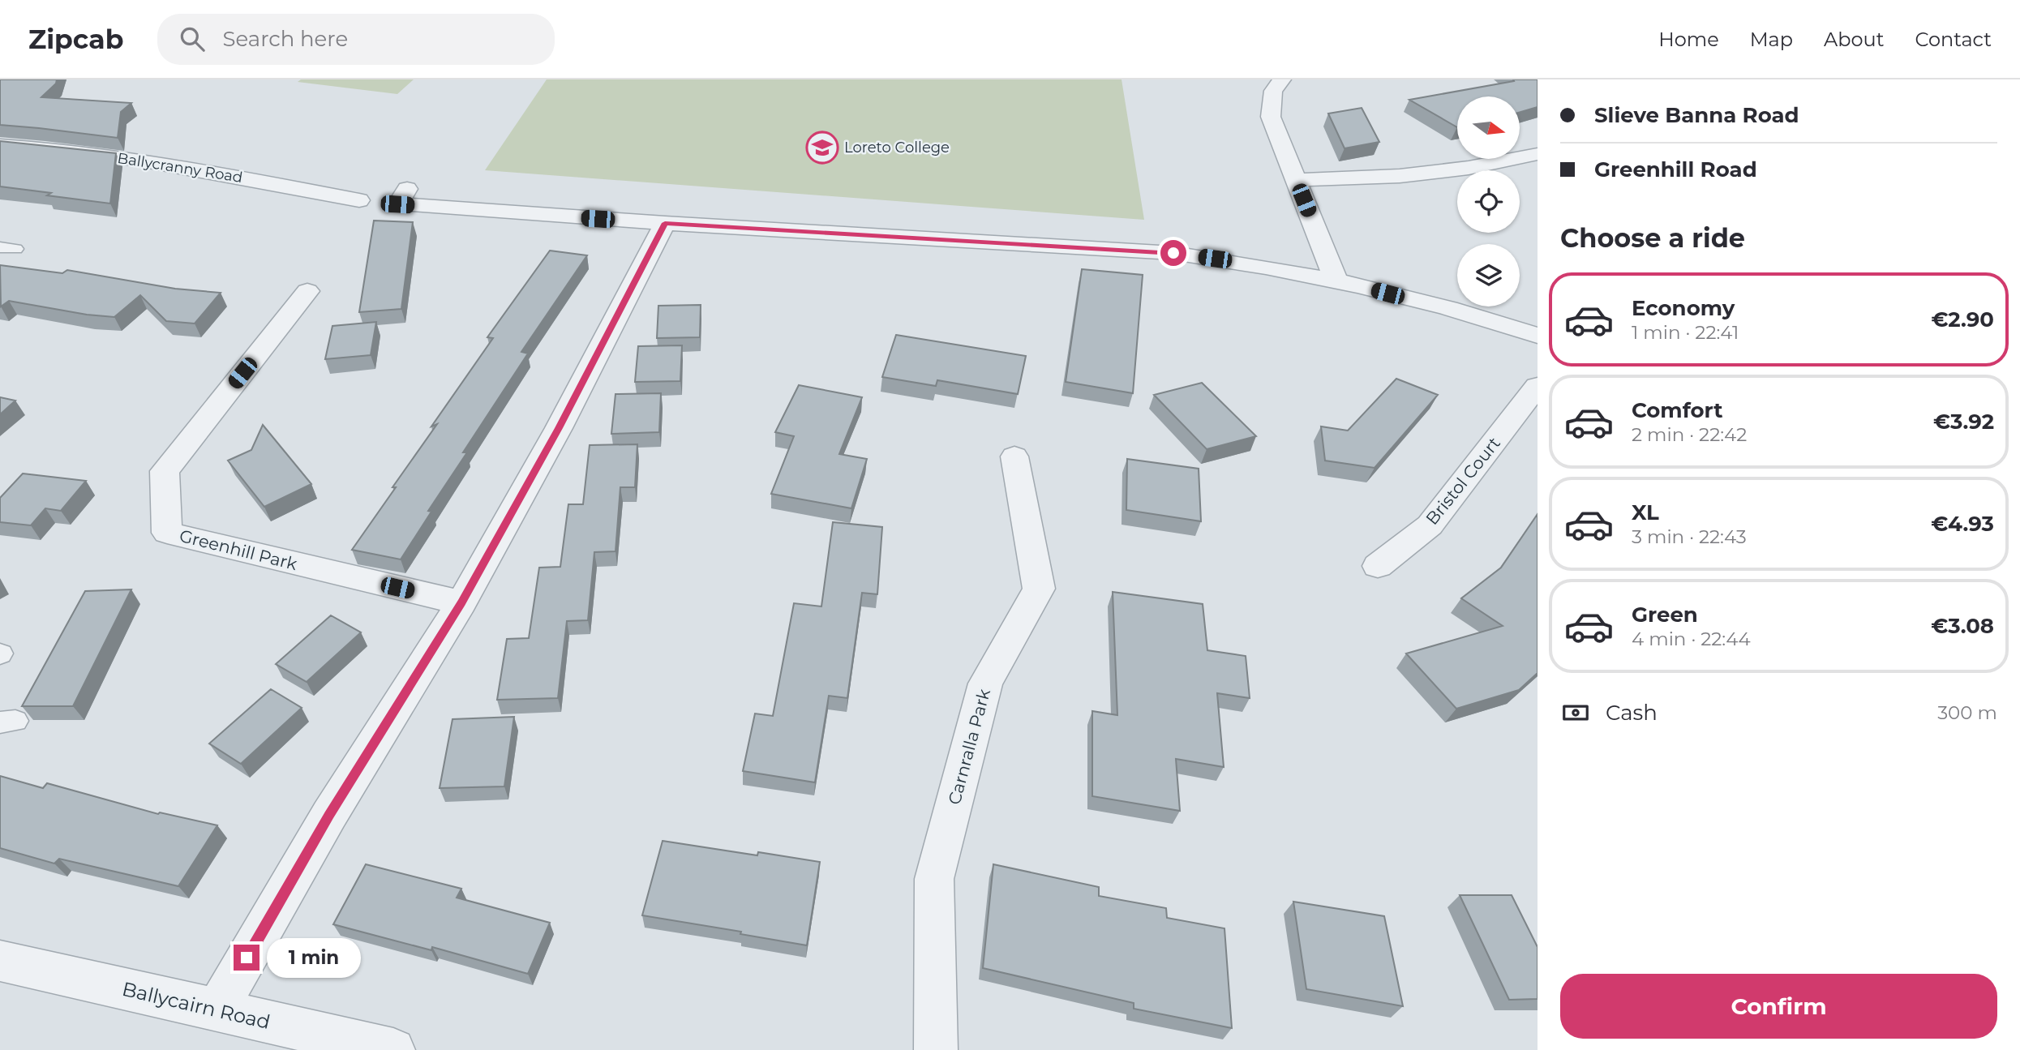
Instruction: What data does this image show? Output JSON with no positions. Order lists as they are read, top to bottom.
{
  "streets": {
    "street": [
      "Ballycranny Road",
      "Bristol Court",
      "Greenhill Park",
      "Carnralla Park",
      "Ballycairn Road"
    ]
  },
  "places": {
    "school or university": ["Loreto College"]
  },
  "north": "right",
  "page": {
    "header": "Zipcab",
    "search": "Search here",
    "nav": [
      "Home",
      "Map",
      "About",
      "Contact"
    ],
    "banner": ["Slieve Banna Road", "Greenhill Road"],
    "heading": "Choose a ride",
    "list": [
      {
        "name": "Economy",
        "note": "1 min · 22:41",
        "value": "€2.90"
      },
      {
        "name": "Comfort",
        "note": "2 min · 22:42",
        "value": "€3.92"
      },
      {
        "name": "XL",
        "note": "3 min · 22:43",
        "value": "€4.93"
      },
      {
        "name": "Green",
        "note": "4 min · 22:44",
        "value": "€3.08"
      }
    ],
    "pay": ["Cash", "300 m"],
    "bubble": "1 min",
    "buttons": "Confirm"
  }
}
